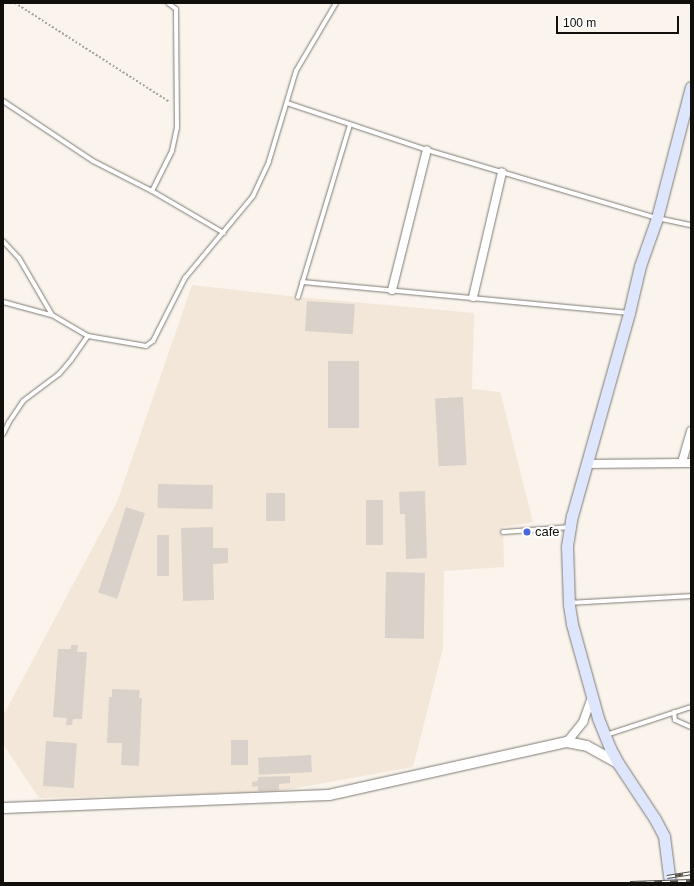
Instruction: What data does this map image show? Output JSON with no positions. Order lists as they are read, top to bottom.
{
  "places": ["cafe"],
  "scale_bar": "100 m"
}
